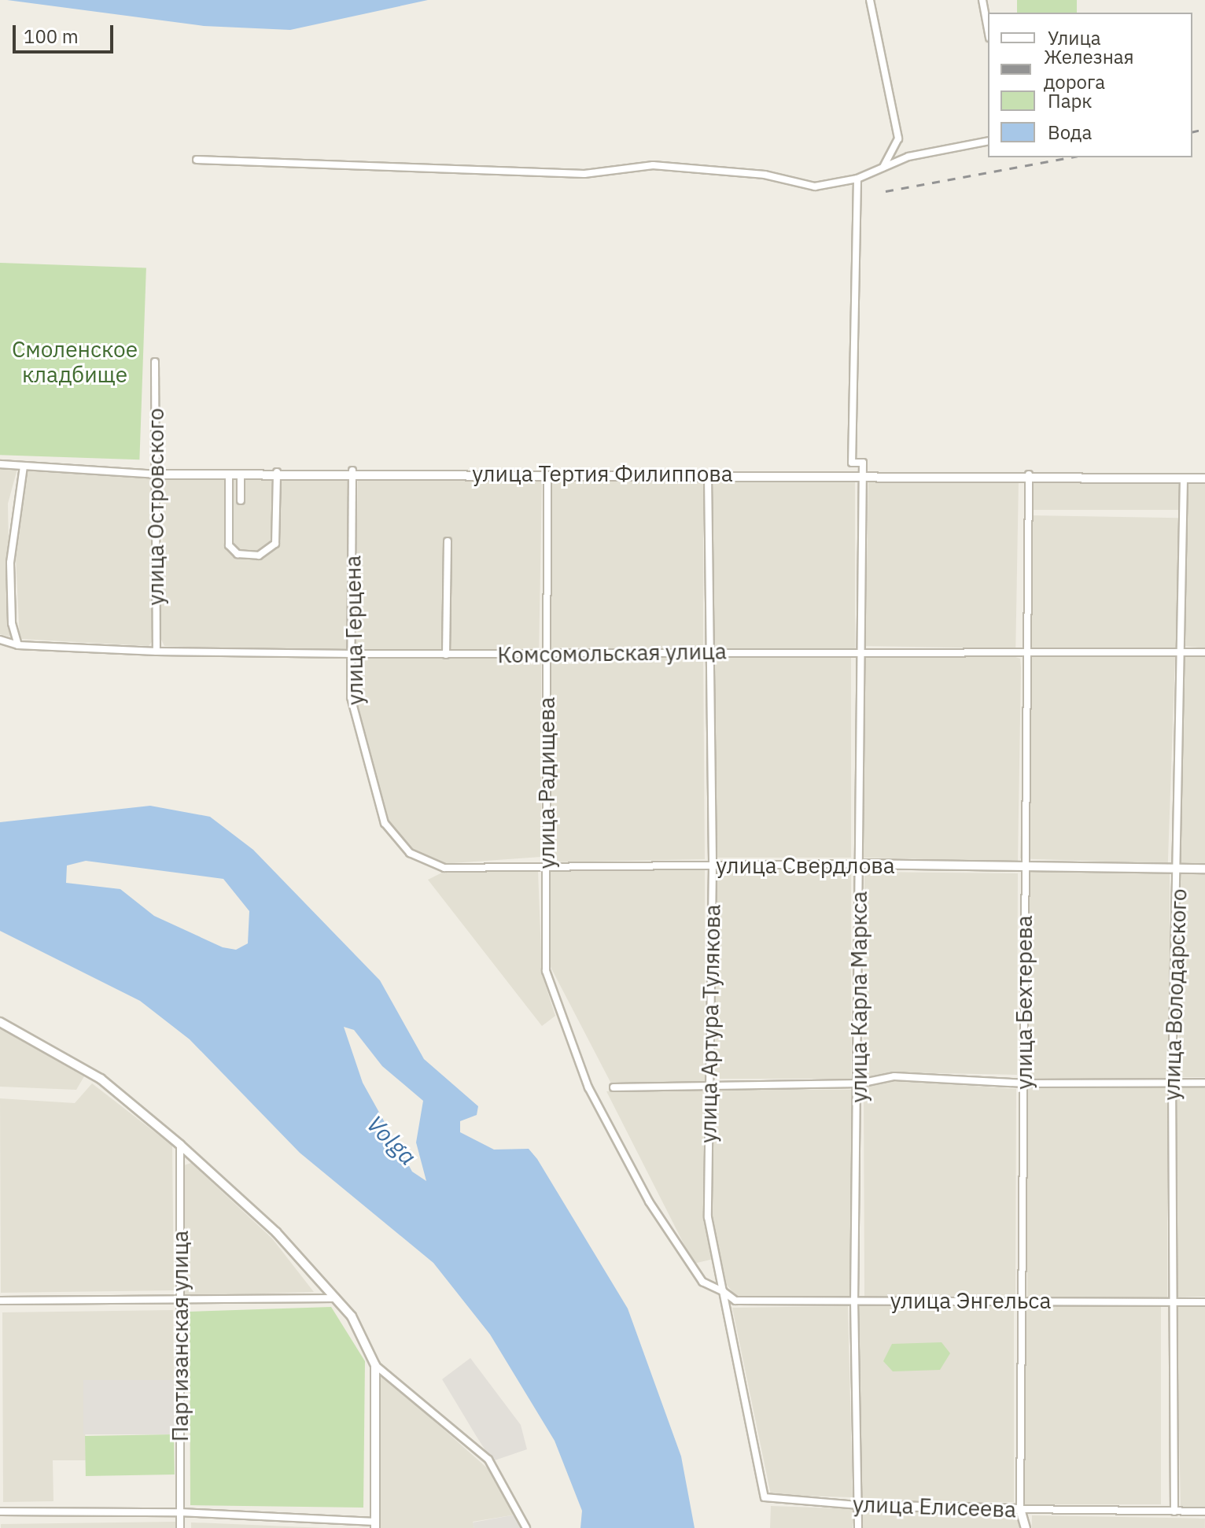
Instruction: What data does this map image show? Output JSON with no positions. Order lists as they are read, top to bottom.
{
  "streets": {
    "street": [
      "улица Тертия Филиппова",
      "улица Островского",
      "улица Герцена",
      "Комсомольская улица",
      "улица Радищева",
      "улица Свердлова",
      "улица Володарского",
      "улица Карла Маркса",
      "улица Бехтерева",
      "улица Артура Тулякова",
      "улица Энгельса",
      "Партизанская улица",
      "улица Елисеева"
    ]
  },
  "crossings": [
    ["улица Тертия Филиппова", "улица Островского"],
    ["улица Тертия Филиппова", "улица Герцена"],
    ["улица Тертия Филиппова", "улица Радищева"],
    ["улица Тертия Филиппова", "улица Володарского"],
    ["улица Тертия Филиппова", "улица Карла Маркса"],
    ["улица Тертия Филиппова", "улица Бехтерева"],
    ["улица Тертия Филиппова", "улица Артура Тулякова"],
    ["улица Островского", "Комсомольская улица"],
    ["улица Герцена", "Комсомольская улица"],
    ["улица Герцена", "улица Свердлова"],
    ["Комсомольская улица", "улица Радищева"],
    ["Комсомольская улица", "улица Володарского"],
    ["Комсомольская улица", "улица Карла Маркса"],
    ["Комсомольская улица", "улица Бехтерева"],
    ["Комсомольская улица", "улица Артура Тулякова"],
    ["улица Радищева", "улица Свердлова"],
    ["улица Радищева", "улица Артура Тулякова"],
    ["улица Радищева", "улица Энгельса"],
    ["улица Свердлова", "улица Володарского"],
    ["улица Свердлова", "улица Карла Маркса"],
    ["улица Свердлова", "улица Бехтерева"],
    ["улица Свердлова", "улица Артура Тулякова"],
    ["улица Володарского", "улица Энгельса"],
    ["улица Володарского", "улица Елисеева"],
    ["улица Карла Маркса", "улица Энгельса"],
    ["улица Карла Маркса", "улица Елисеева"],
    ["улица Бехтерева", "улица Энгельса"],
    ["улица Бехтерева", "улица Елисеева"],
    ["улица Артура Тулякова", "улица Энгельса"],
    ["улица Артура Тулякова", "улица Елисеева"]
  ],
  "water": ["Volga"],
  "parks": ["Смоленское кладбище"],
  "legend": [
    "Улица",
    "Железная дорога",
    "Парк",
    "Вода"
  ],
  "scale_bar": "100 m"
}
